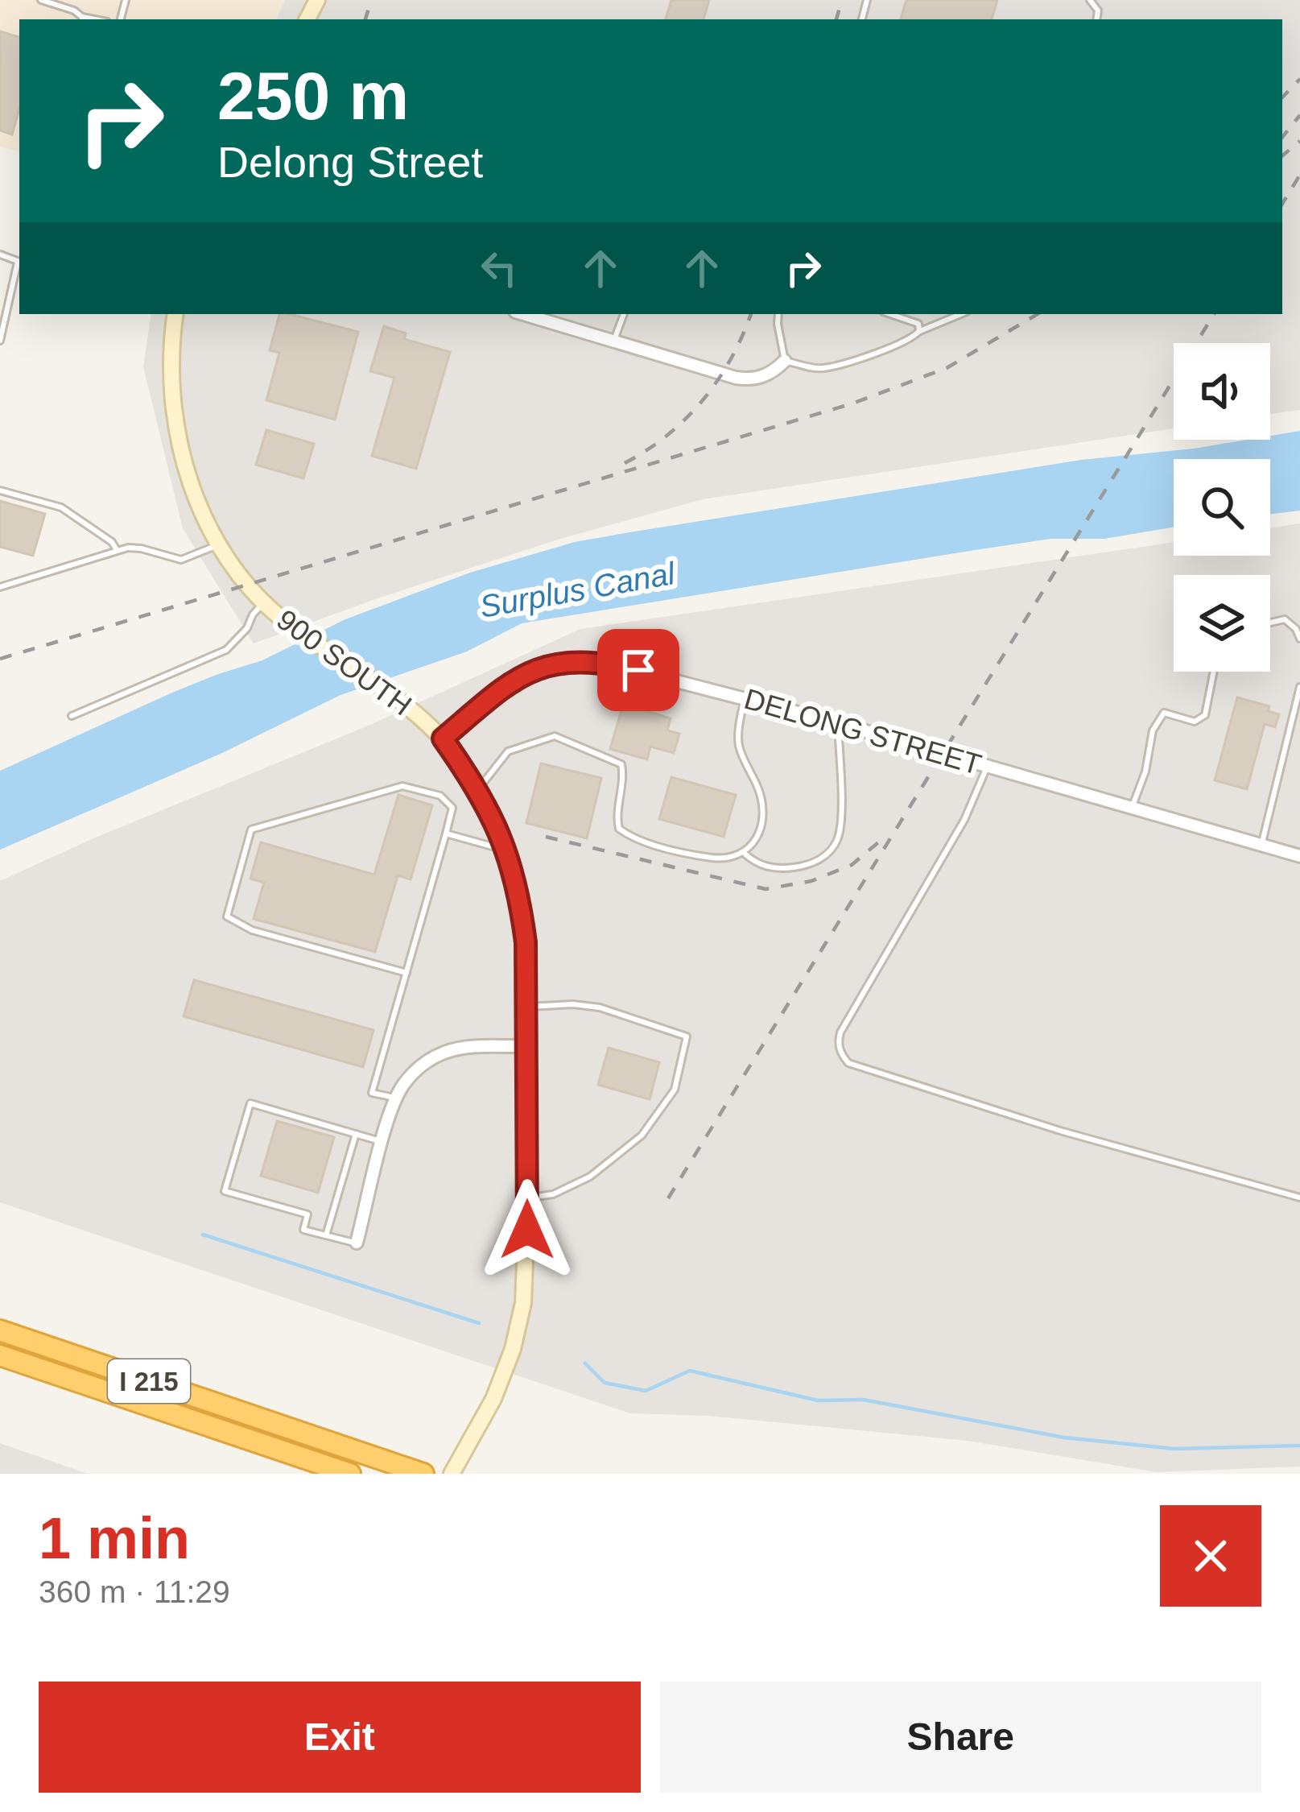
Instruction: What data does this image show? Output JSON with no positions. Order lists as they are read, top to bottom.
{
  "streets": {
    "highway": ["I 215"],
    "street": ["900 SOUTH", "DELONG STREET"]
  },
  "crossings": [
    ["900 SOUTH", "DELONG STREET"]
  ],
  "water": ["Surplus Canal"],
  "page": {
    "turn": ["250 m", "Delong Street"],
    "heading": ["1 min", "360 m · 11:29"],
    "buttons": ["Exit", "Share"]
  }
}
